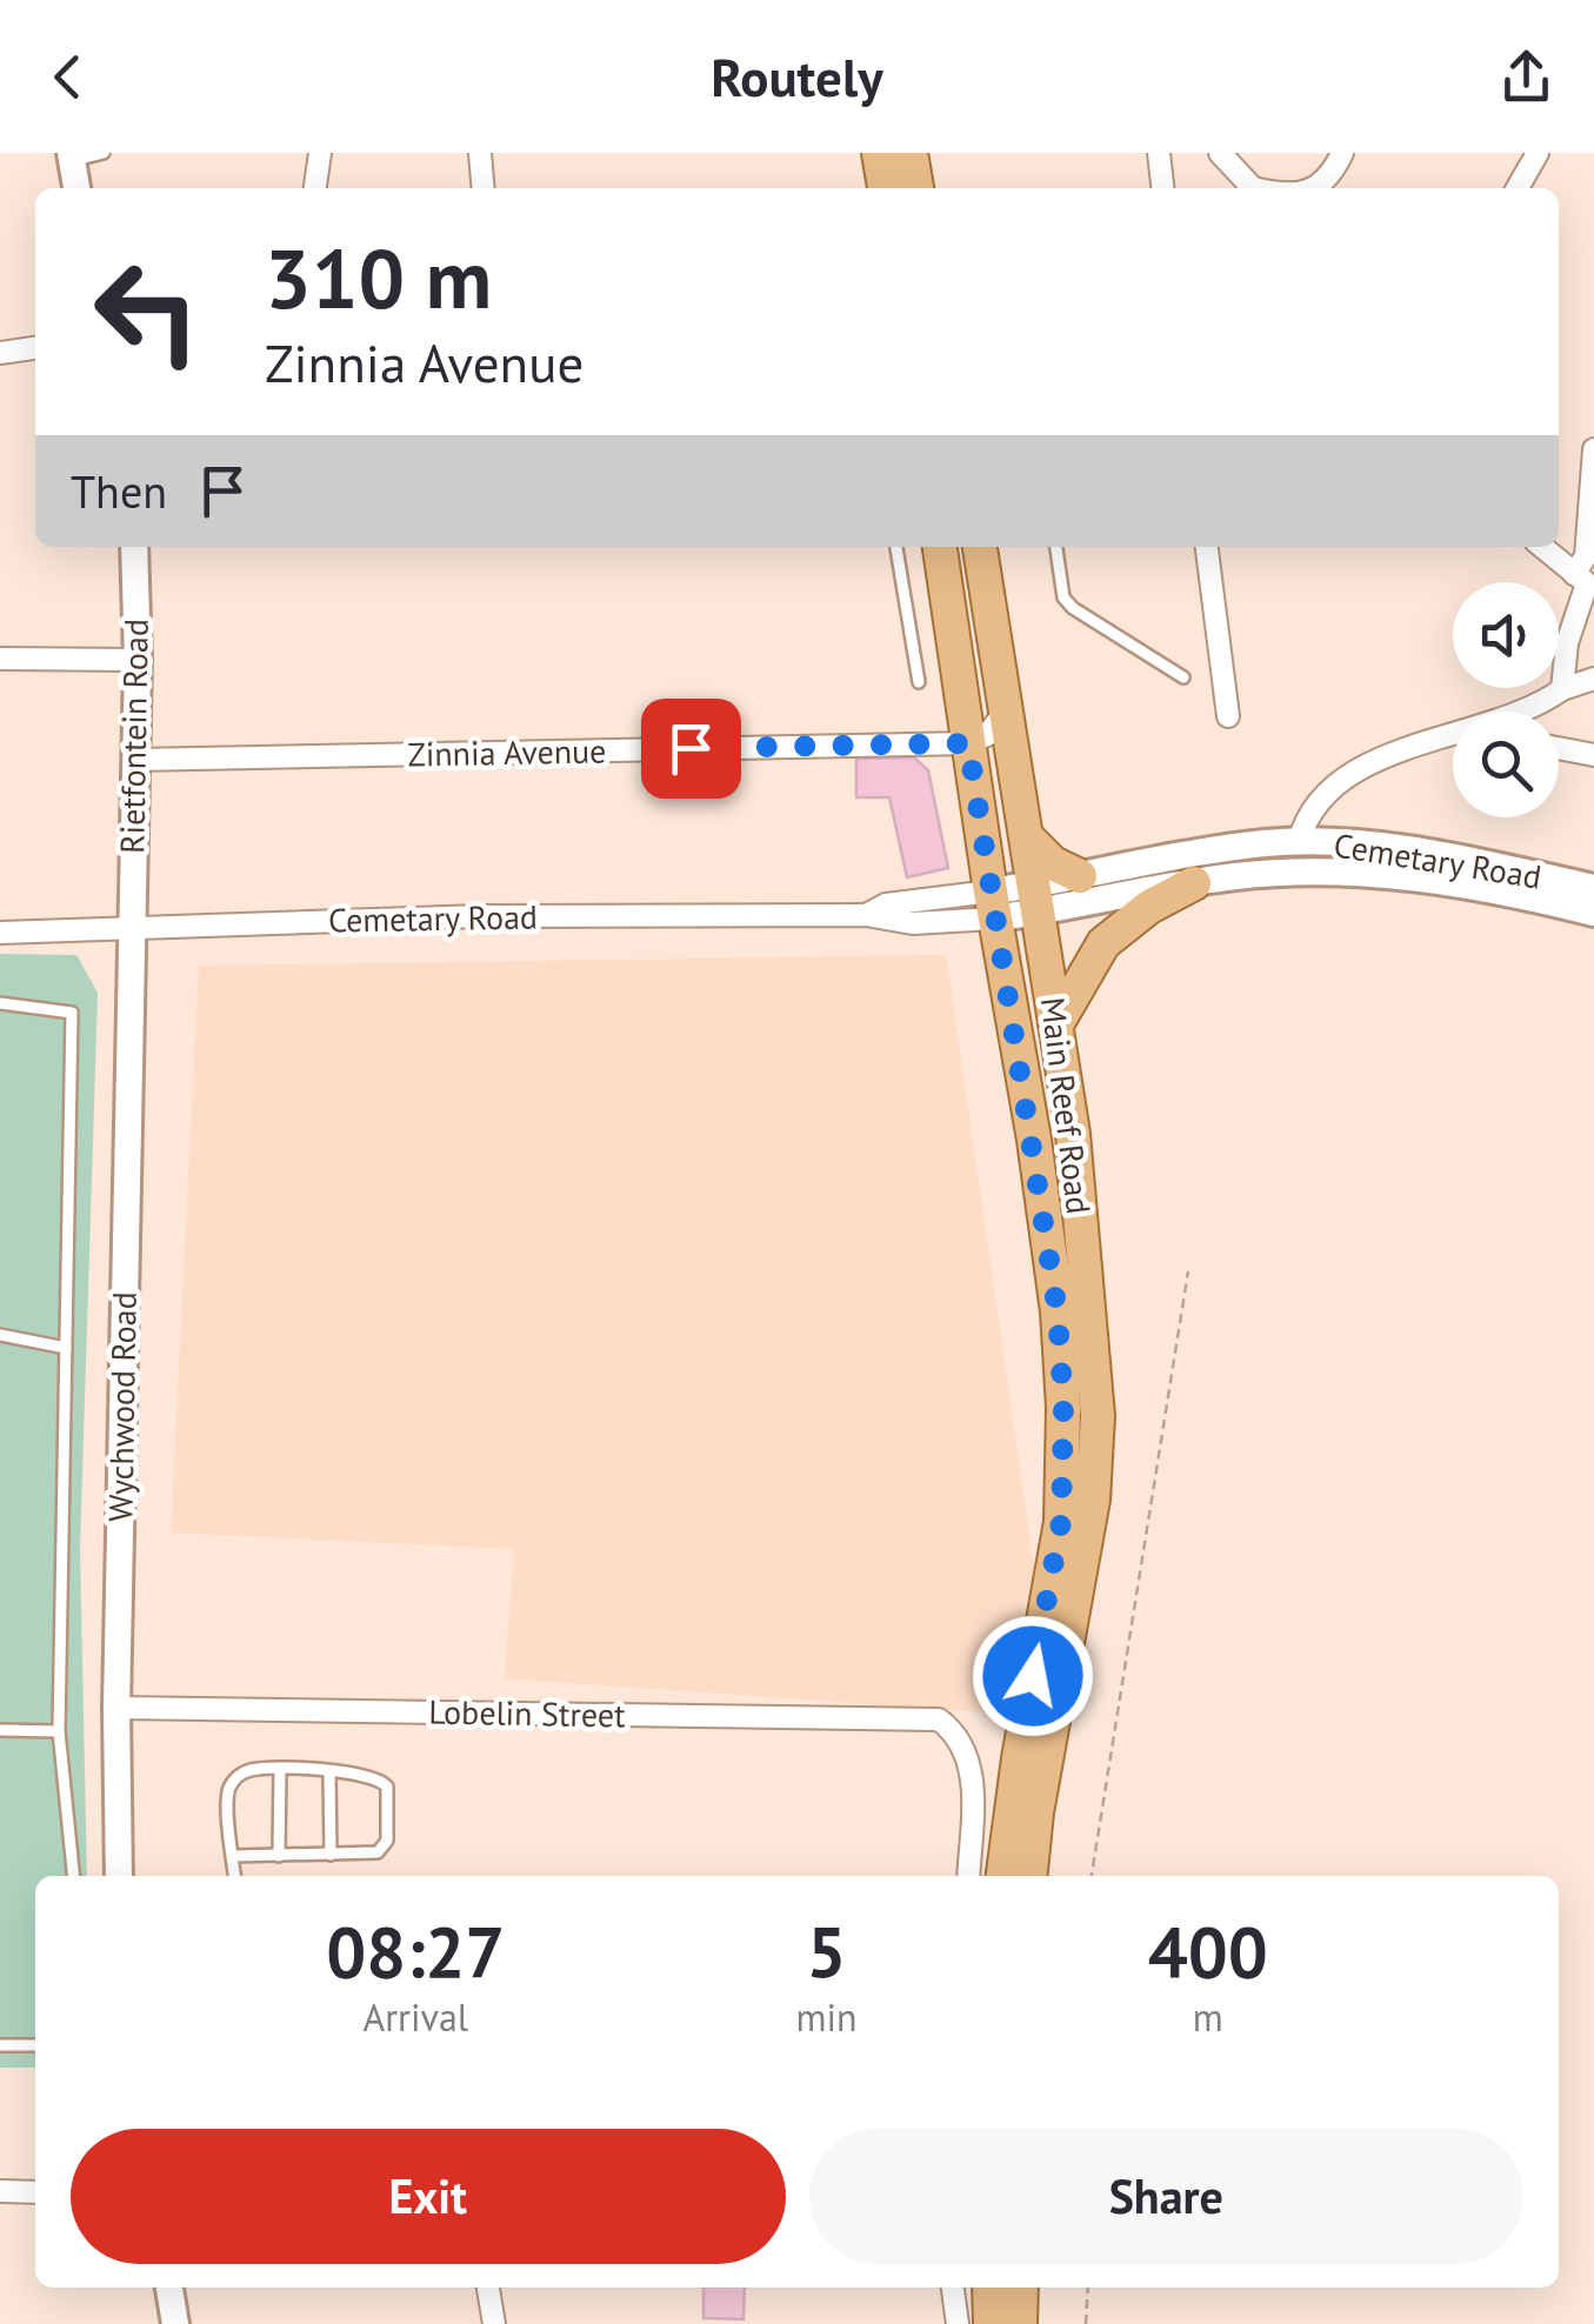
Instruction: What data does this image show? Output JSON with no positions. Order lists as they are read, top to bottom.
{
  "streets": {
    "main road": ["Main Reef Road"],
    "street": [
      "Rietfontein Road",
      "Zinnia Avenue",
      "Cemetary Road",
      "Wychwood Road",
      "Lobelin Street"
    ]
  },
  "crossings": [
    ["Rietfontein Road", "Zinnia Avenue"],
    ["Rietfontein Road", "Cemetary Road"],
    ["Rietfontein Road", "Wychwood Road"],
    ["Zinnia Avenue", "Main Reef Road"],
    ["Cemetary Road", "Main Reef Road"],
    ["Cemetary Road", "Wychwood Road"],
    ["Wychwood Road", "Lobelin Street"]
  ],
  "page": {
    "header": "Routely",
    "turn": ["310 m", "Zinnia Avenue"],
    "then": "Then",
    "eta": [
      "08:27",
      "Arrival",
      "5",
      "min",
      "400",
      "m"
    ],
    "buttons": ["Exit", "Share"]
  }
}
